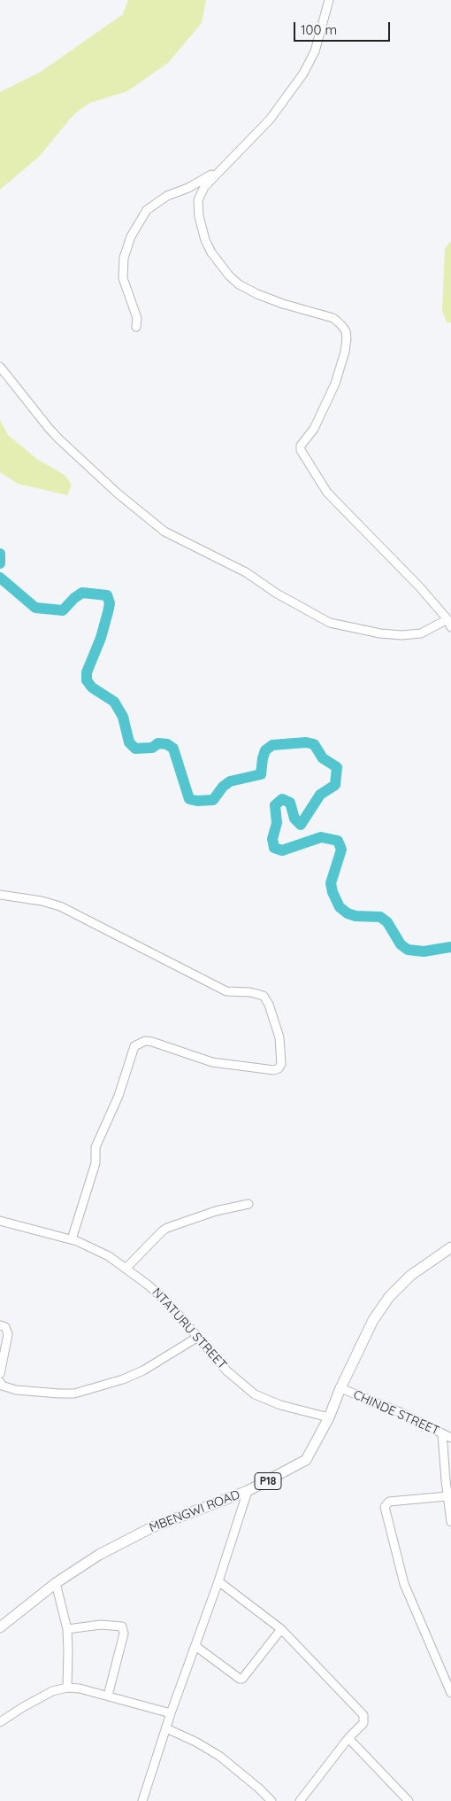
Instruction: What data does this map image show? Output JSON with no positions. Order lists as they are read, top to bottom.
{
  "streets": {
    "main road": ["P18", "MBENGWI ROAD"],
    "street": ["NTATURU STREET", "CHINDE STREET"]
  },
  "crossings": [
    ["NTATURU STREET", "MBENGWI ROAD"],
    ["CHINDE STREET", "MBENGWI ROAD"]
  ],
  "scale_bar": "100 m"
}
